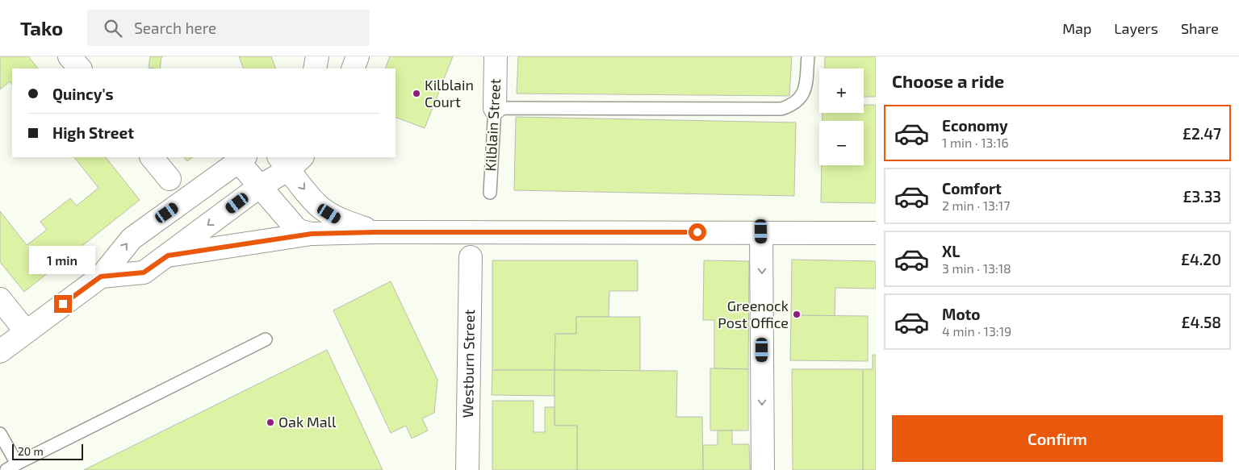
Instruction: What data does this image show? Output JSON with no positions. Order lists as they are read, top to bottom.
{
  "streets": {
    "main road": ["Kilblain Street", "Westburn Street"]
  },
  "places": ["Kilblain Court", "Greenock Post Office", "Oak Mall"],
  "scale_bar": "20 m",
  "page": {
    "header": "Tako",
    "search": "Search here",
    "nav": ["Map", "Layers", "Share"],
    "heading": "Choose a ride",
    "map_buttons": ["+", "−"],
    "banner": ["Quincy's", "High Street"],
    "list": [
      {
        "name": "Economy",
        "note": "1 min · 13:16",
        "value": "£2.47"
      },
      {
        "name": "Comfort",
        "note": "2 min · 13:17",
        "value": "£3.33"
      },
      {
        "name": "XL",
        "note": "3 min · 13:18",
        "value": "£4.20"
      },
      {
        "name": "Moto",
        "note": "4 min · 13:19",
        "value": "£4.58"
      }
    ],
    "bubble": "1 min",
    "buttons": "Confirm",
    "scale": "20 m"
  }
}
